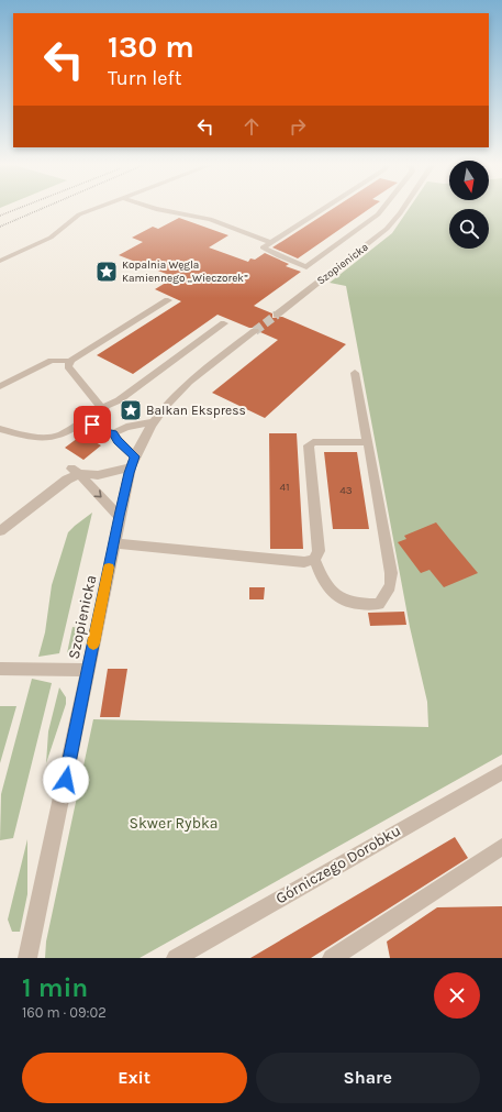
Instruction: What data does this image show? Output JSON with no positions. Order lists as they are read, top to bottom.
{
  "streets": {
    "street": ["Szopienicka", "Górniczego Dorobku"]
  },
  "parks": ["Skwer Rybka"],
  "places": {
    "place": ["Kopalnia Węgla Kamiennego „Wieczorek”", "Balkan Ekspress"]
  },
  "house_numbers": ["41", "43"],
  "north": "bottom",
  "page": {
    "turn": ["130 m", "Turn left"],
    "heading": ["1 min", "160 m · 09:02"],
    "buttons": ["Exit", "Share"]
  }
}
